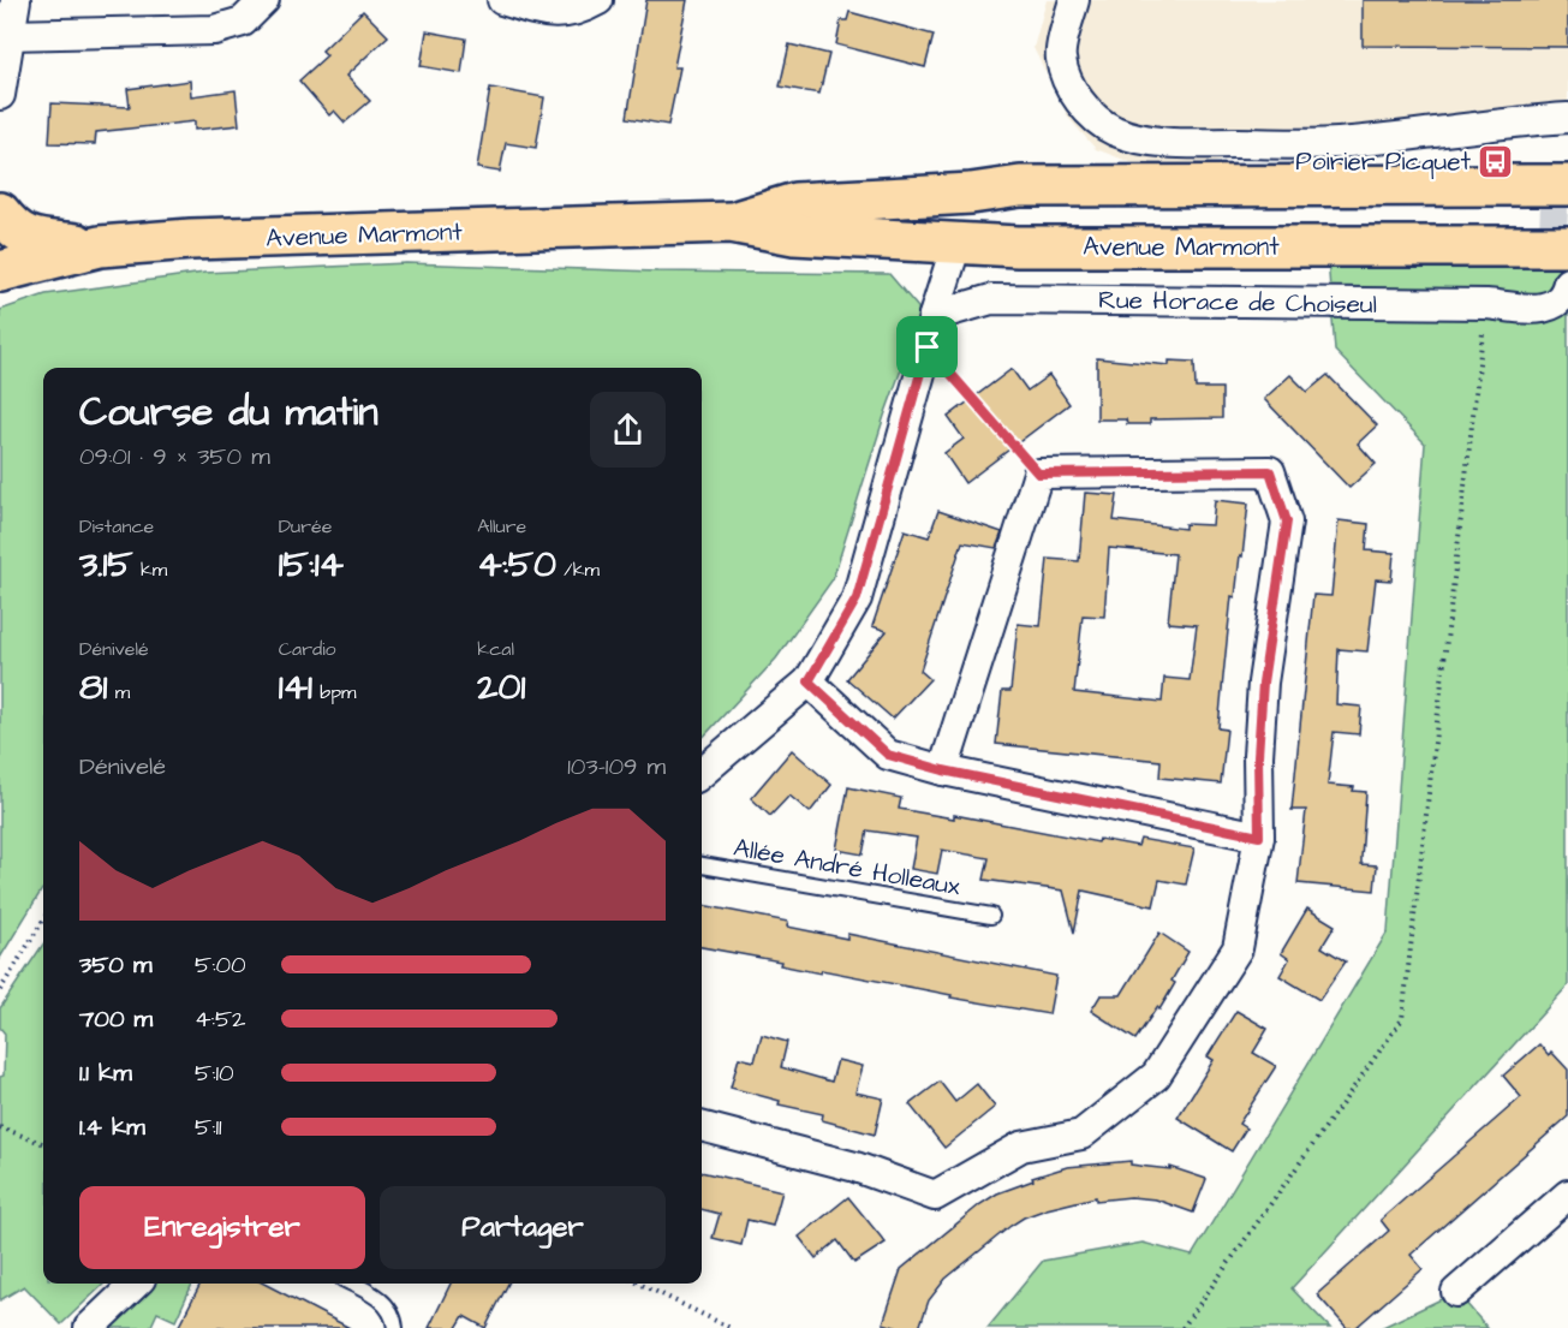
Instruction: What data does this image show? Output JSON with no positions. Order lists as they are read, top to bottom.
{
  "streets": {
    "main road": ["Avenue Marmont"],
    "street": ["Rue Horace de Choiseul"],
    "lane": ["Allée André Holleaux"]
  },
  "places": {
    "bus stop": ["Poirier Picquet"]
  },
  "page": {
    "heading": ["Course du matin", "09:01 · 9 × 350 m"],
    "stats": [
      ["Distance", "3.15 km"],
      ["Durée", "15:14"],
      ["Allure", "4:50 /km"],
      ["Dénivelé", "81 m"],
      ["Cardio", "141 bpm"],
      ["kcal", "201"]
    ],
    "chart": ["Dénivelé", "103–109 m"],
    "list": [
      {
        "name": "350 m",
        "note": "5:00"
      },
      {
        "name": "700 m",
        "note": "4:52"
      },
      {
        "name": "1.1 km",
        "note": "5:10"
      },
      {
        "name": "1.4 km",
        "note": "5:11"
      }
    ],
    "buttons": ["Enregistrer", "Partager"]
  }
}
